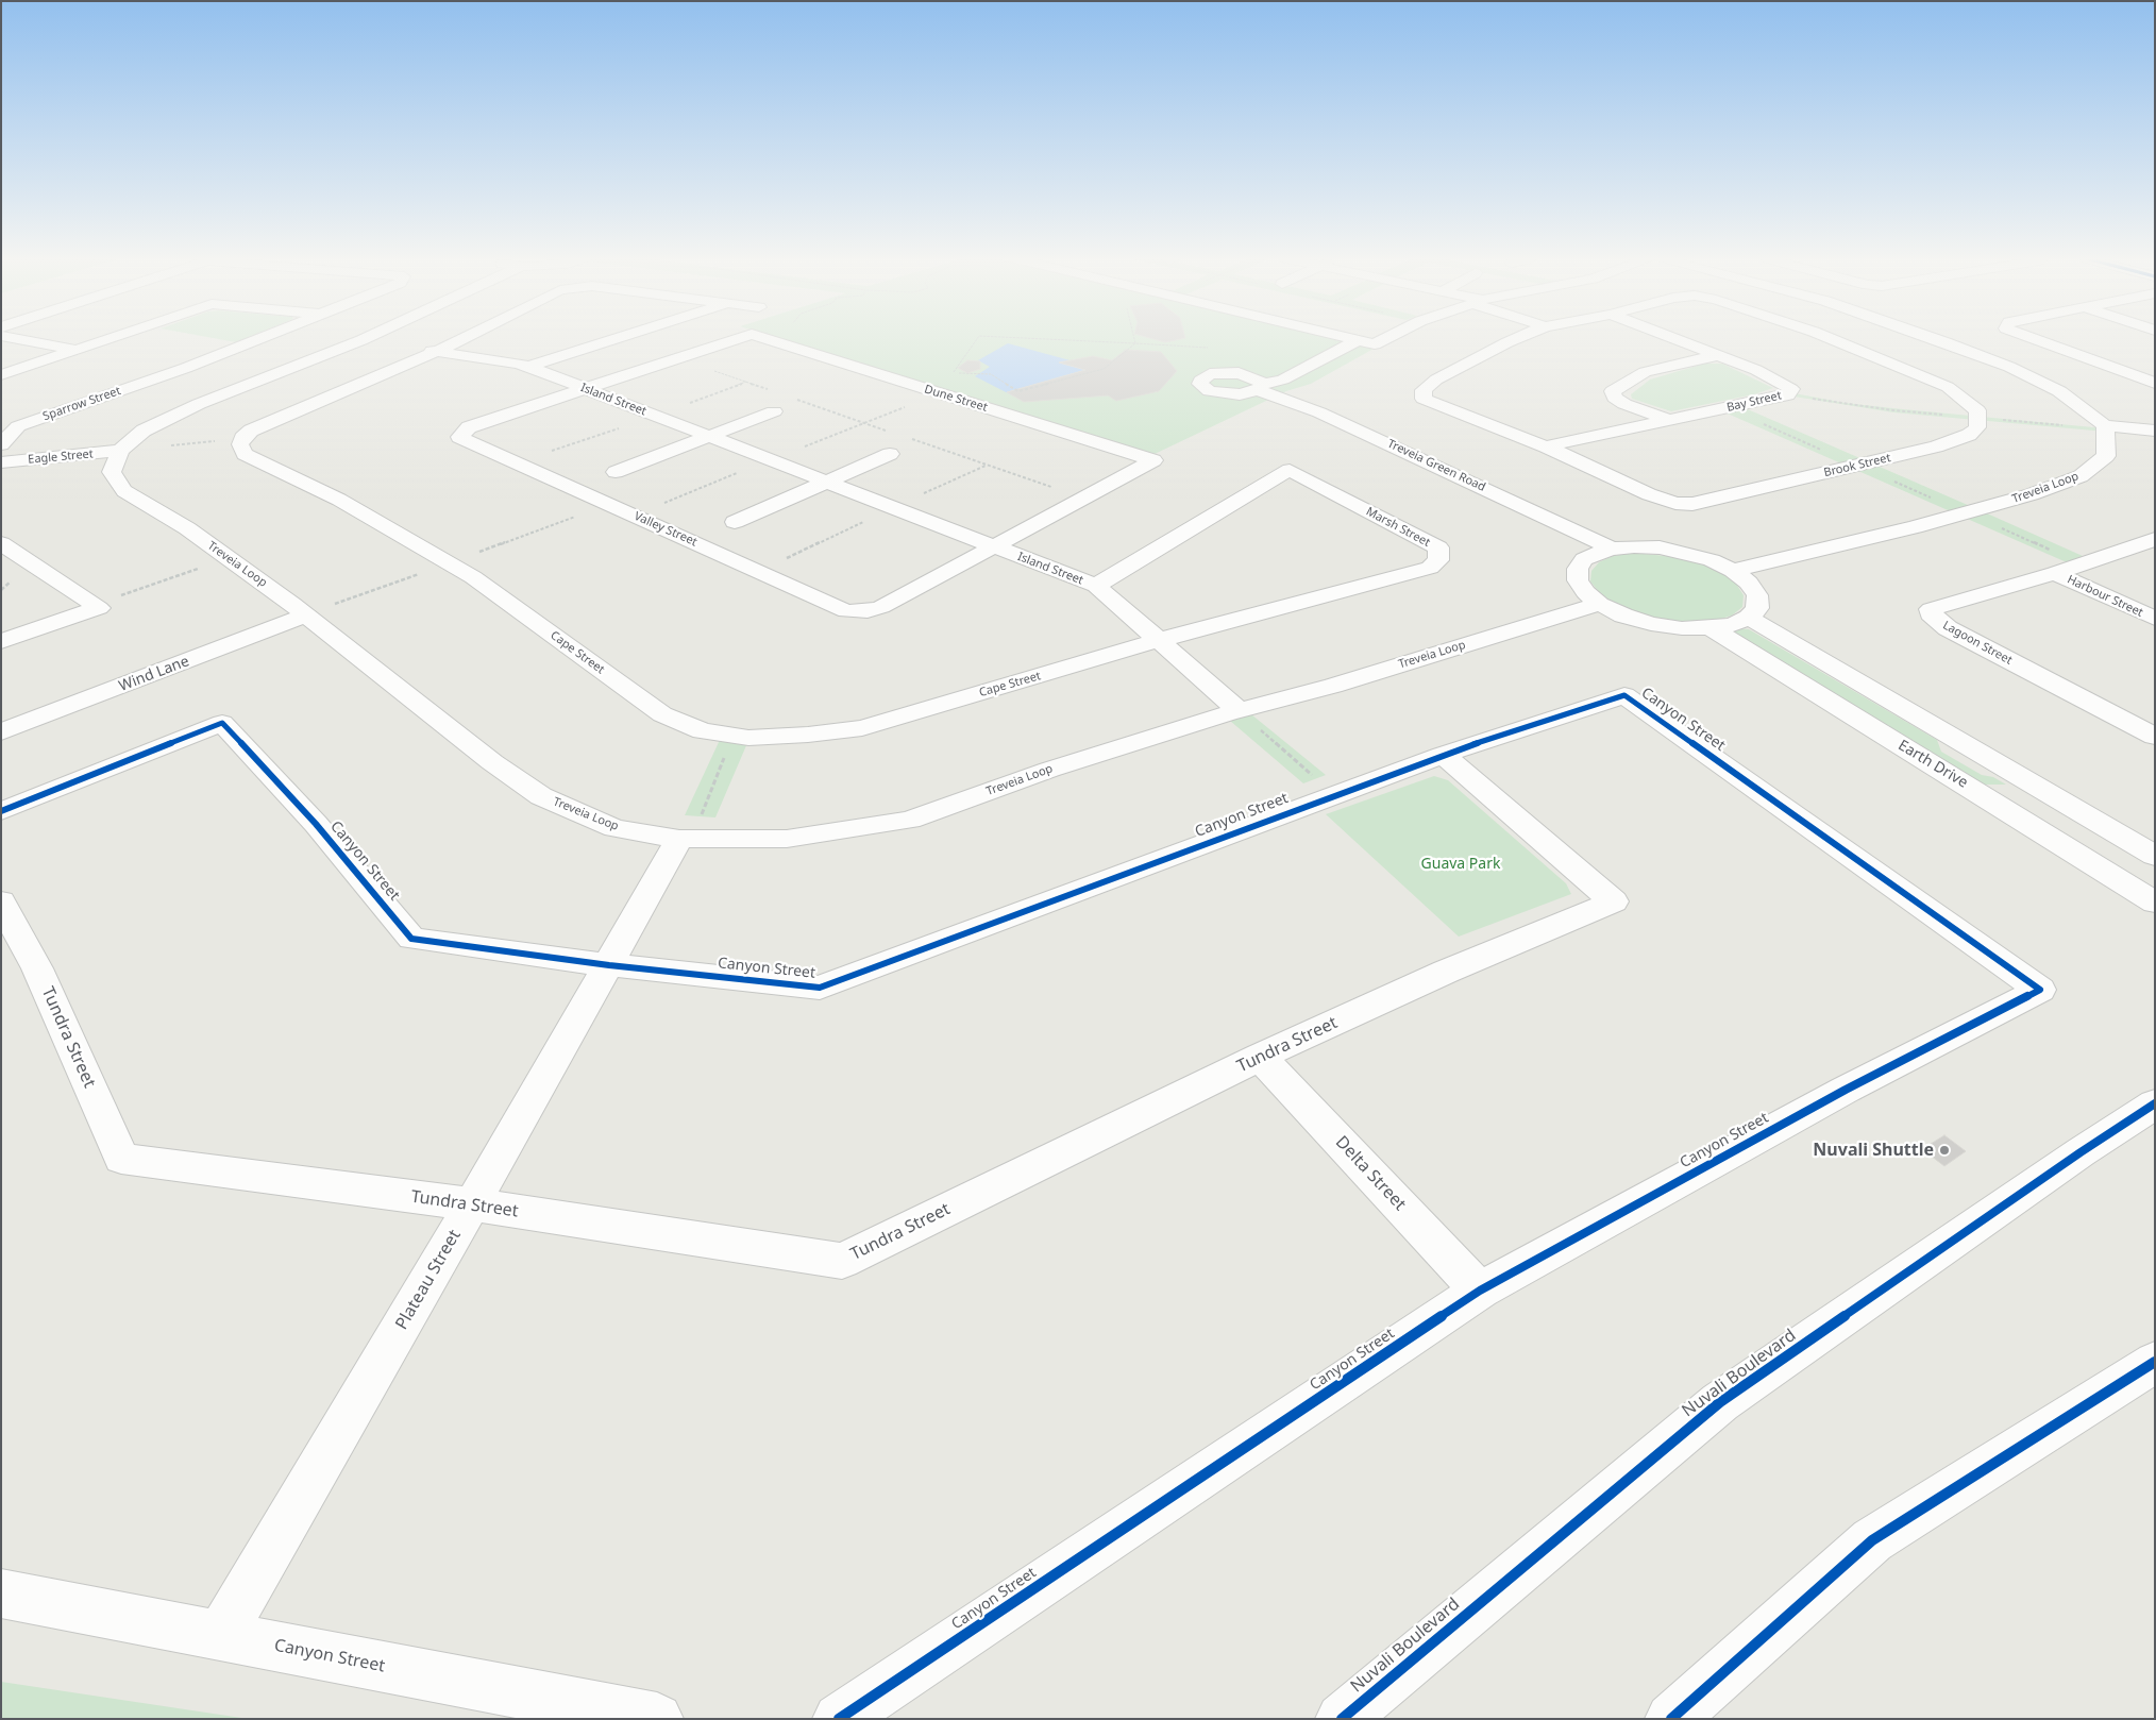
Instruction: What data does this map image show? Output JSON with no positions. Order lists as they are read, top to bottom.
{
  "streets": {
    "street": [
      "Dune Street",
      "Island Street",
      "Bay Street",
      "Sparrow Street",
      "Eagle Street",
      "Treveia Green Road",
      "Brook Street",
      "Treveia Loop",
      "Marsh Street",
      "Valley Street",
      "Harbour Street",
      "Lagoon Street",
      "Cape Street",
      "Wind Lane",
      "Canyon Street",
      "Earth Drive",
      "Tundra Street",
      "Delta Street",
      "Plateau Street",
      "Nuvali Boulevard"
    ]
  },
  "crossings": [
    ["Dune Street", "Island Street"],
    ["Dune Street", "Valley Street"],
    ["Island Street", "Treveia Loop"],
    ["Island Street", "Marsh Street"],
    ["Island Street", "Valley Street"],
    ["Island Street", "Cape Street"],
    ["Bay Street", "Brook Street"],
    ["Eagle Street", "Treveia Loop"],
    ["Treveia Loop", "Wind Lane"],
    ["Treveia Loop", "Plateau Street"],
    ["Marsh Street", "Cape Street"],
    ["Harbour Street", "Lagoon Street"],
    ["Canyon Street", "Tundra Street"],
    ["Canyon Street", "Delta Street"],
    ["Canyon Street", "Plateau Street"],
    ["Tundra Street", "Delta Street"],
    ["Tundra Street", "Plateau Street"]
  ],
  "parks": ["Guava Park"],
  "places": ["Nuvali Shuttle"]
}
